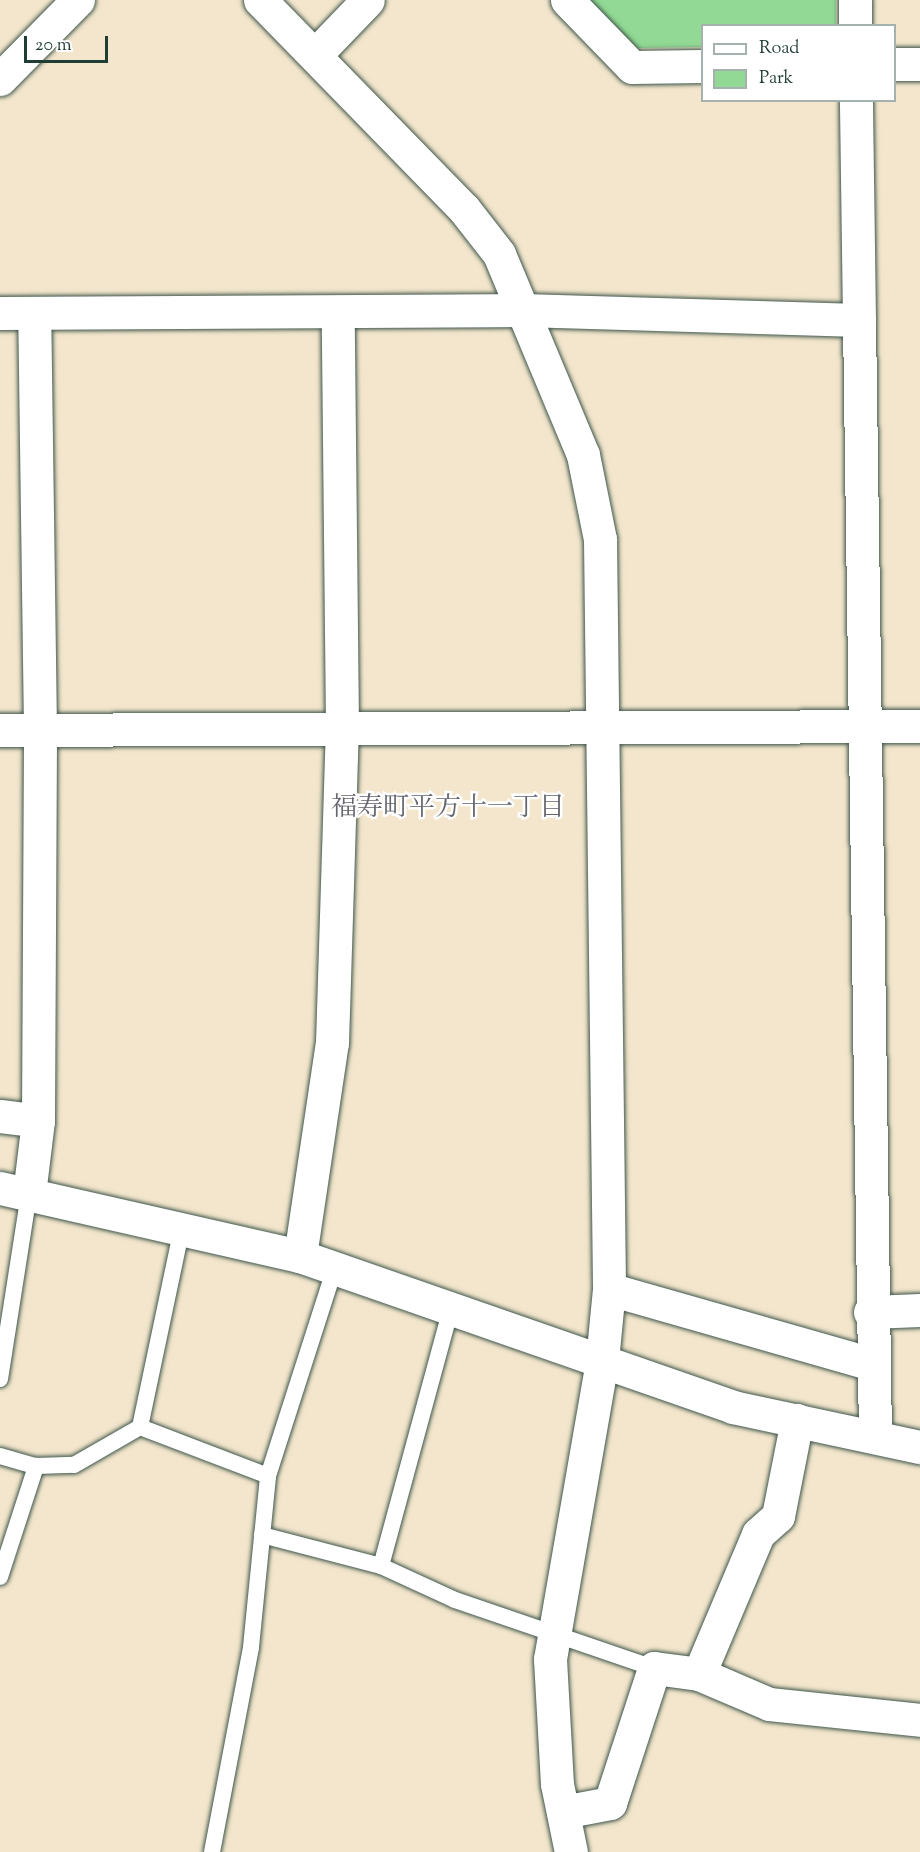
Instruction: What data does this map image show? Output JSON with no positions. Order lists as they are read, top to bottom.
{
  "districts": ["福寿町平方十一丁目"],
  "legend": ["Road", "Park"],
  "scale_bar": "20 m"
}
